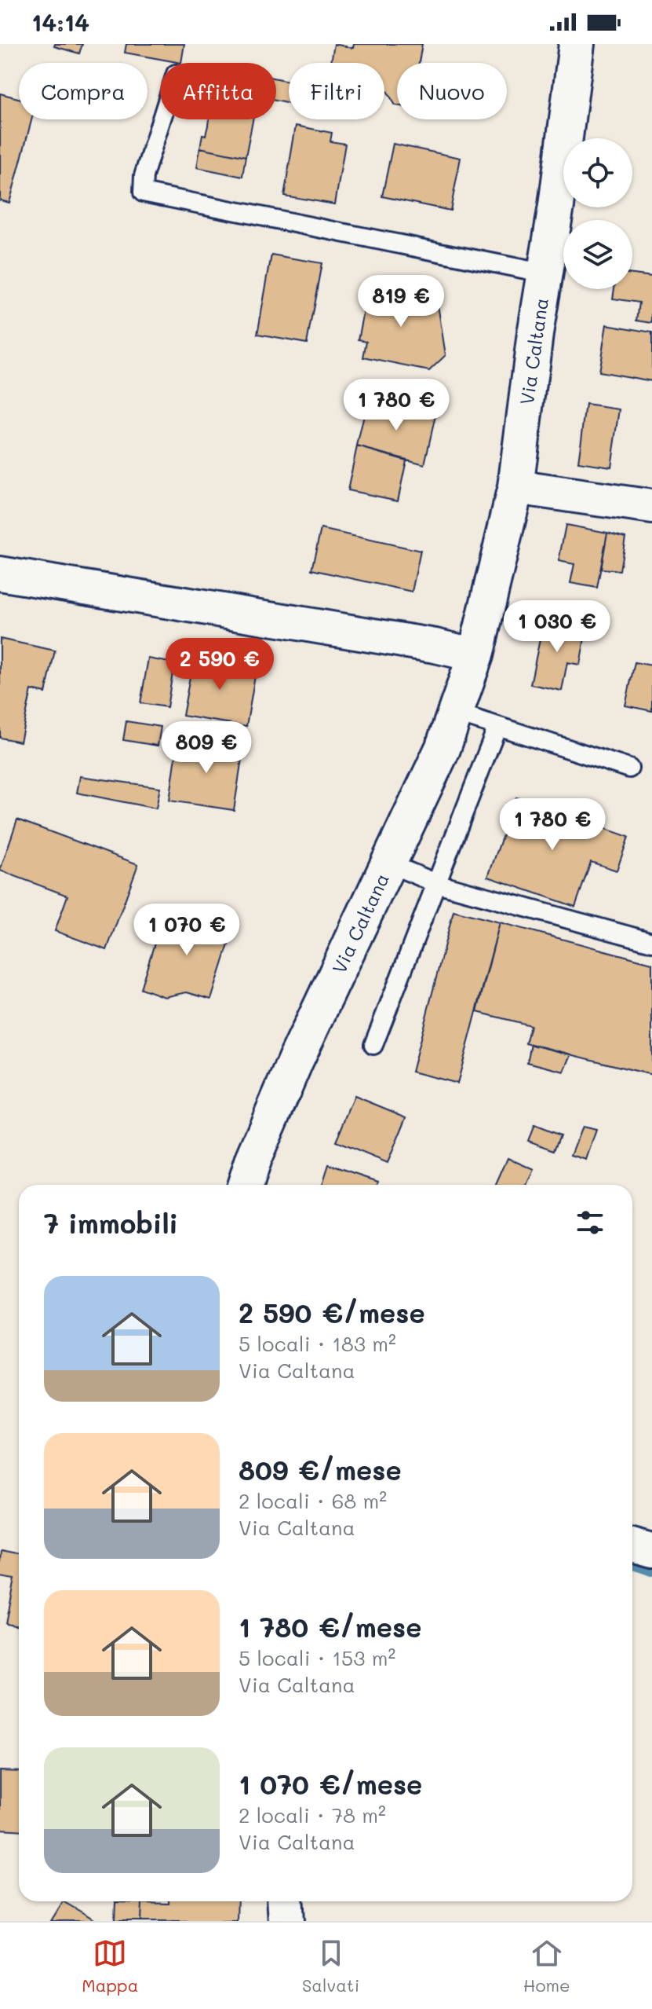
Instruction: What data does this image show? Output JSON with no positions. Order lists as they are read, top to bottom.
{
  "streets": {
    "main road": ["Via Caltana"]
  },
  "page": {
    "status": "14:14",
    "chip": [
      "Compra",
      "Affitta",
      "Filtri",
      "Nuovo"
    ],
    "price": [
      "819 €",
      "1 780 €",
      "1 030 €",
      "2 590 €",
      "809 €",
      "1 780 €",
      "1 070 €"
    ],
    "heading": "7 immobili",
    "list": [
      {
        "name": "2 590 €/mese",
        "note": "5 locali · 183 m² · Via Caltana"
      },
      {
        "name": "809 €/mese",
        "note": "2 locali · 68 m² · Via Caltana"
      },
      {
        "name": "1 780 €/mese",
        "note": "5 locali · 153 m² · Via Caltana"
      },
      {
        "name": "1 070 €/mese",
        "note": "2 locali · 78 m² · Via Caltana"
      }
    ],
    "tabs": ["Mappa", "Salvati", "Home"]
  }
}
